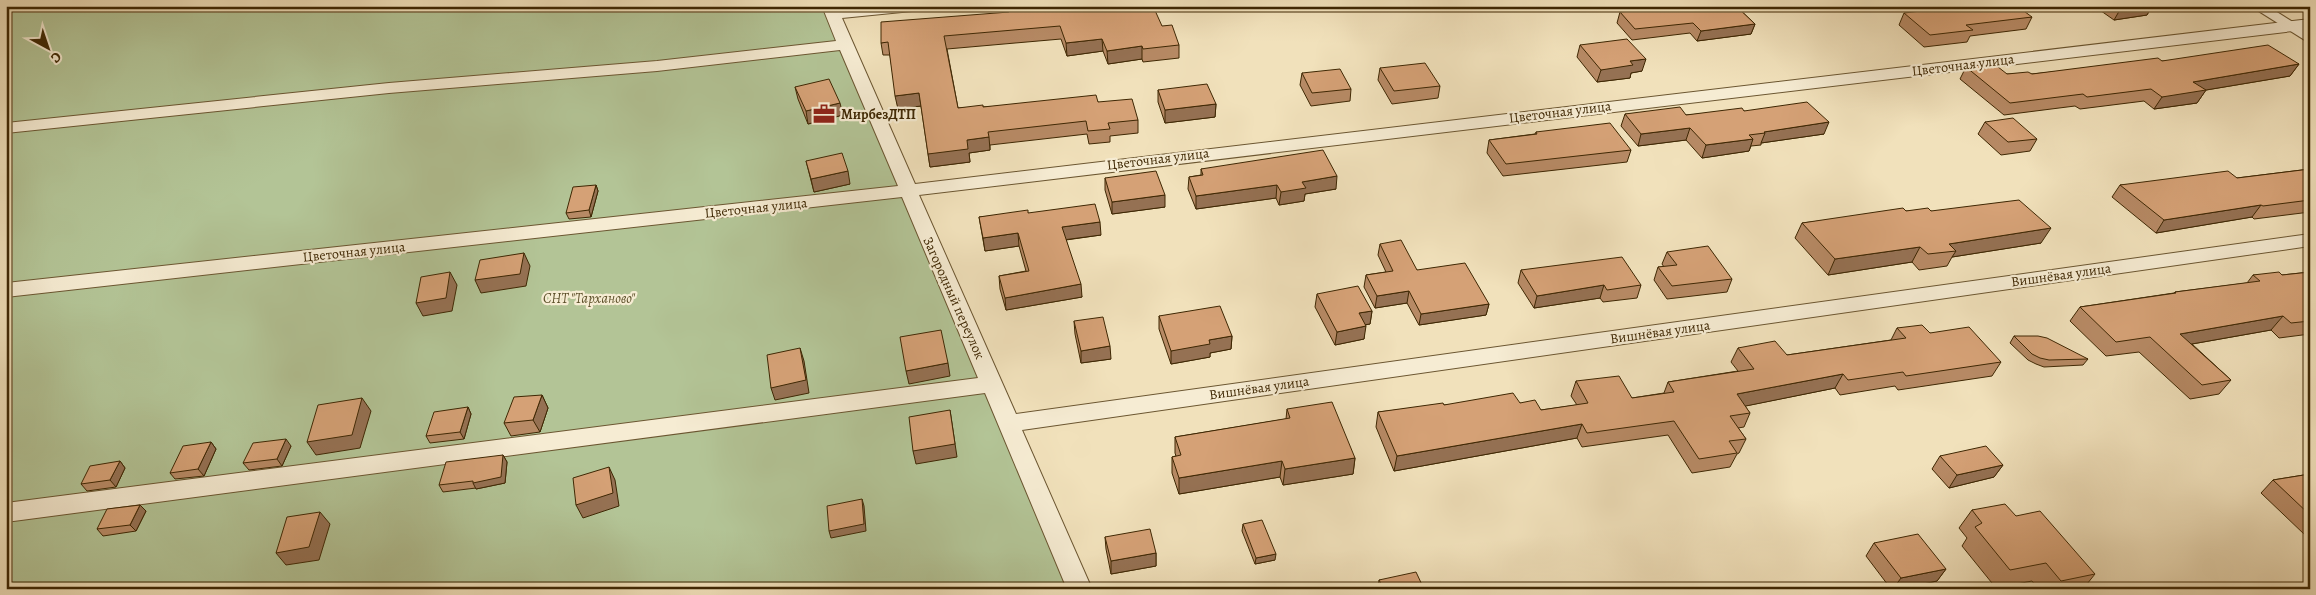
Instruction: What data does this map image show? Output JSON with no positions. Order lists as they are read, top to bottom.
{
  "streets": {
    "street": ["Цветочная улица", "Вишнёвая улица", "Загородный переулок"]
  },
  "crossings": [
    ["Цветочная улица", "Загородный переулок"],
    ["Вишнёвая улица", "Загородный переулок"]
  ],
  "parks": ["СНТ \"Тарханово\""],
  "places": {
    "office": ["МирбезДТП"]
  },
  "north": "bottom right"
}
